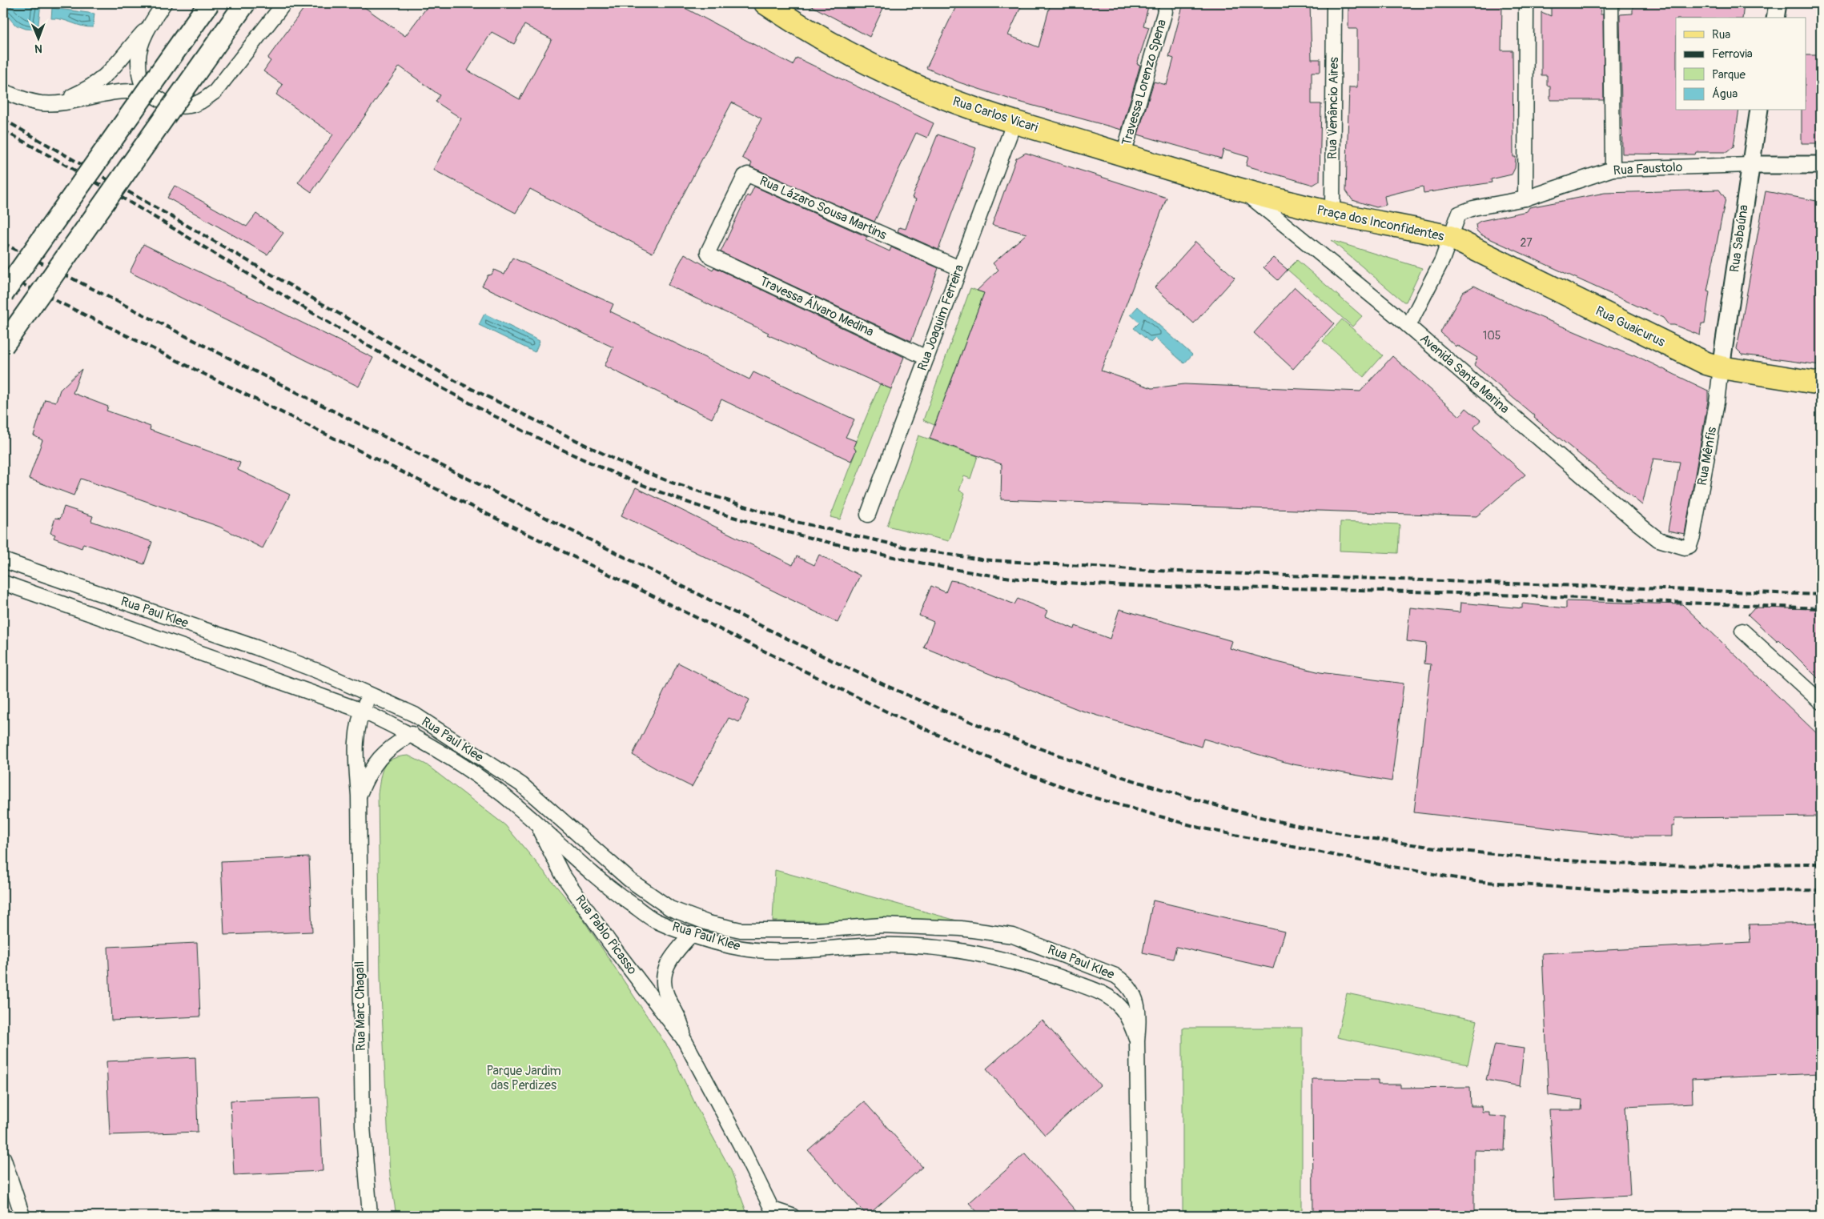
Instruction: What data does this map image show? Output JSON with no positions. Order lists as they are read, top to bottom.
{
  "streets": {
    "main road": ["Rua Carlos Vicari", "Praça dos Inconfidentes", "Rua Guaicurus"],
    "street": [
      "Travessa Lorenzo Spena",
      "Rua Venâncio Aires",
      "Rua Faustolo",
      "Rua Lázaro Sousa Martins",
      "Rua Sabaúna",
      "Travessa Álvaro Medina",
      "Rua Joaquim Ferreira",
      "Avenida Santa Marina",
      "Rua Mênfis",
      "Rua Paul Klee",
      "Rua Pablo Picasso",
      "Rua Marc Chagall"
    ]
  },
  "crossings": [
    ["Travessa Lorenzo Spena", "Rua Carlos Vicari"],
    ["Rua Venâncio Aires", "Praça dos Inconfidentes"],
    ["Rua Carlos Vicari", "Praça dos Inconfidentes"],
    ["Rua Carlos Vicari", "Rua Joaquim Ferreira"],
    ["Rua Carlos Vicari", "Avenida Santa Marina"],
    ["Rua Faustolo", "Praça dos Inconfidentes"],
    ["Rua Faustolo", "Rua Sabaúna"],
    ["Rua Faustolo", "Rua Guaicurus"],
    ["Rua Lázaro Sousa Martins", "Travessa Álvaro Medina"],
    ["Rua Lázaro Sousa Martins", "Rua Joaquim Ferreira"],
    ["Praça dos Inconfidentes", "Rua Guaicurus"],
    ["Praça dos Inconfidentes", "Avenida Santa Marina"],
    ["Rua Sabaúna", "Rua Guaicurus"],
    ["Rua Sabaúna", "Rua Mênfis"],
    ["Travessa Álvaro Medina", "Rua Joaquim Ferreira"],
    ["Rua Guaicurus", "Rua Mênfis"],
    ["Avenida Santa Marina", "Rua Mênfis"],
    ["Rua Paul Klee", "Rua Pablo Picasso"],
    ["Rua Paul Klee", "Rua Marc Chagall"]
  ],
  "parks": ["Parque Jardim das Perdizes"],
  "house_numbers": ["27", "105"],
  "legend": [
    "Rua",
    "Ferrovia",
    "Parque",
    "Água"
  ],
  "north": "bottom"
}
